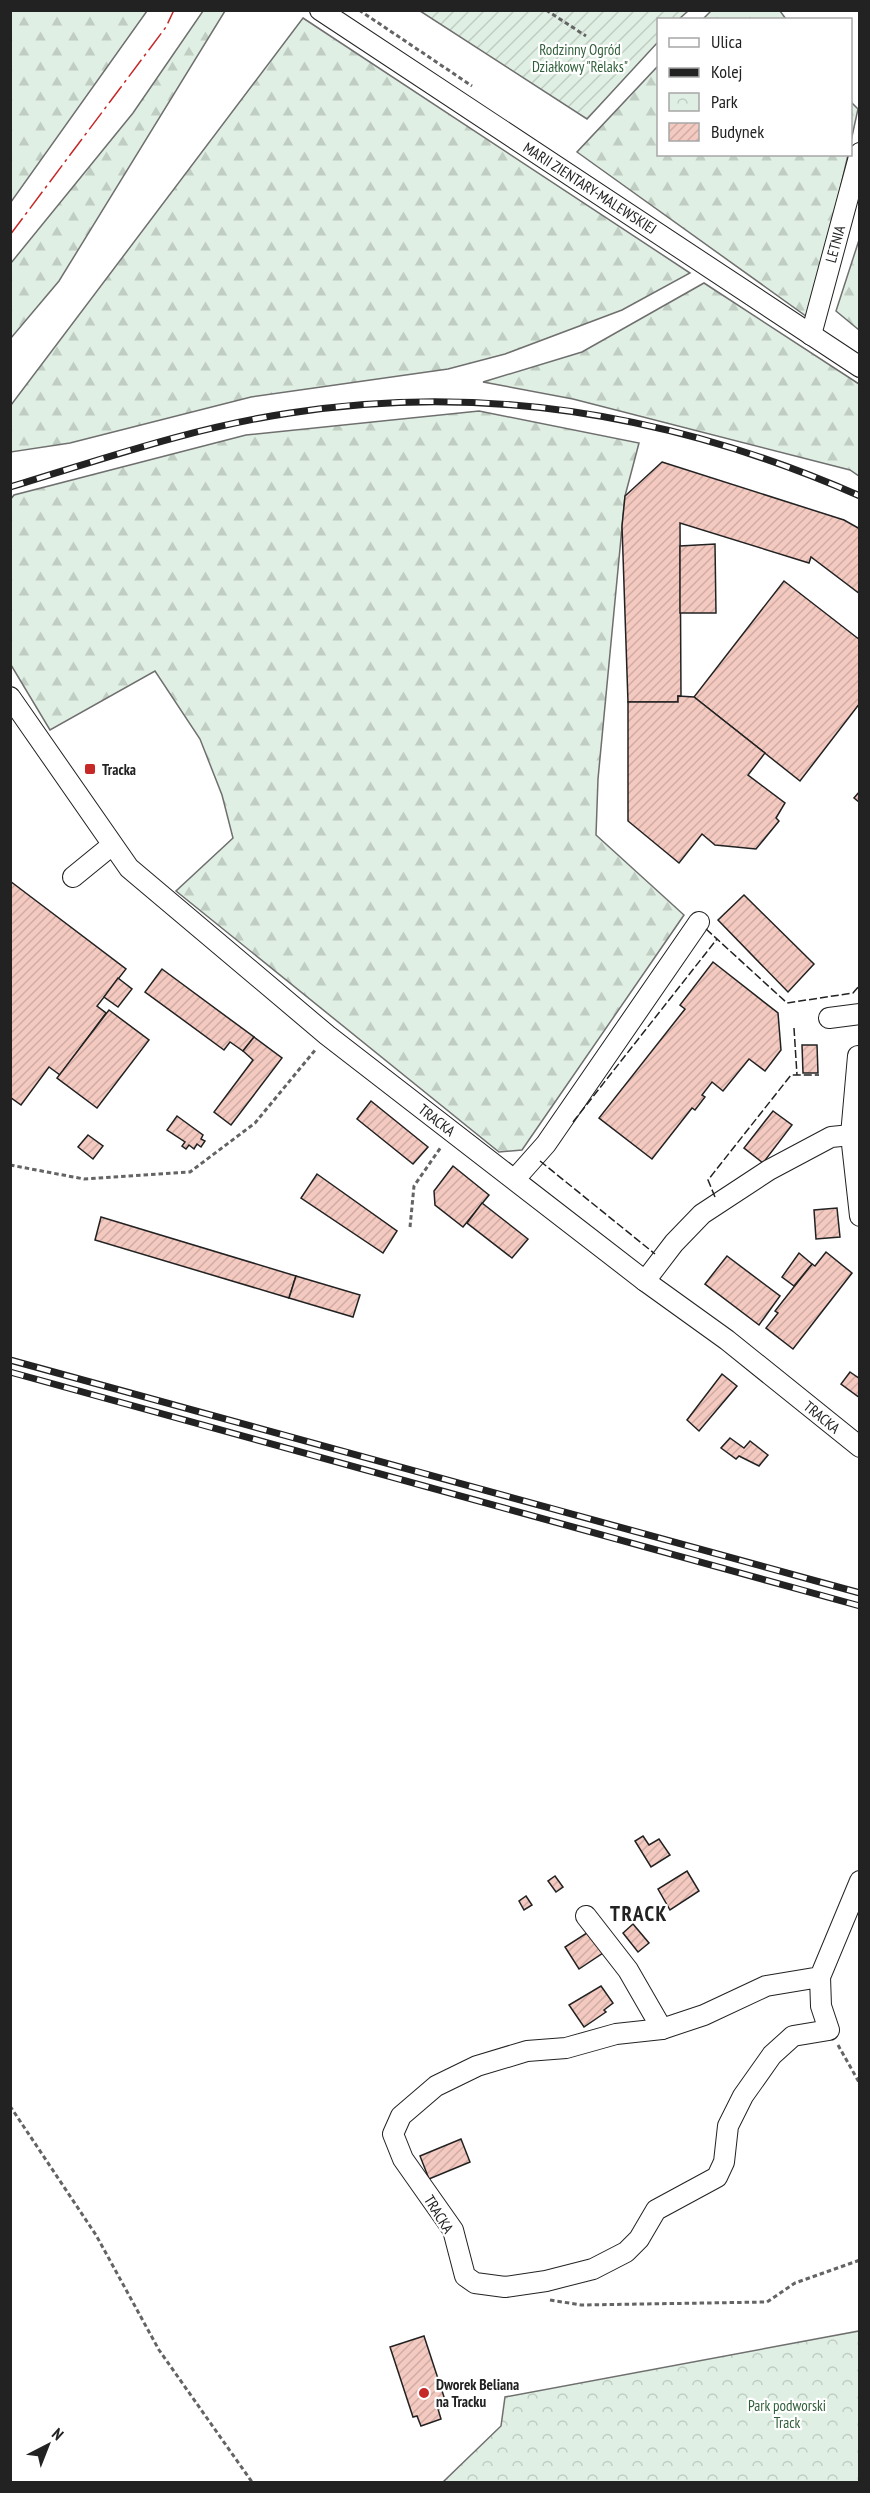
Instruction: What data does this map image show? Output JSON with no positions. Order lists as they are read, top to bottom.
{
  "streets": {
    "street": ["MARII ZIENTARY-MALEWSKIEJ", "LETNIA", "TRACKA"]
  },
  "crossings": [
    ["MARII ZIENTARY-MALEWSKIEJ", "LETNIA"]
  ],
  "districts": ["TRACK"],
  "parks": ["Rodzinny Ogród Działkowy \"Relaks\"", "Park podworski Track"],
  "places": {
    "transit": ["Tracka"],
    "other": ["Dworek Beliana na Tracku"]
  },
  "legend": [
    "Ulica",
    "Kolej",
    "Park",
    "Budynek"
  ],
  "north": "top right"
}
